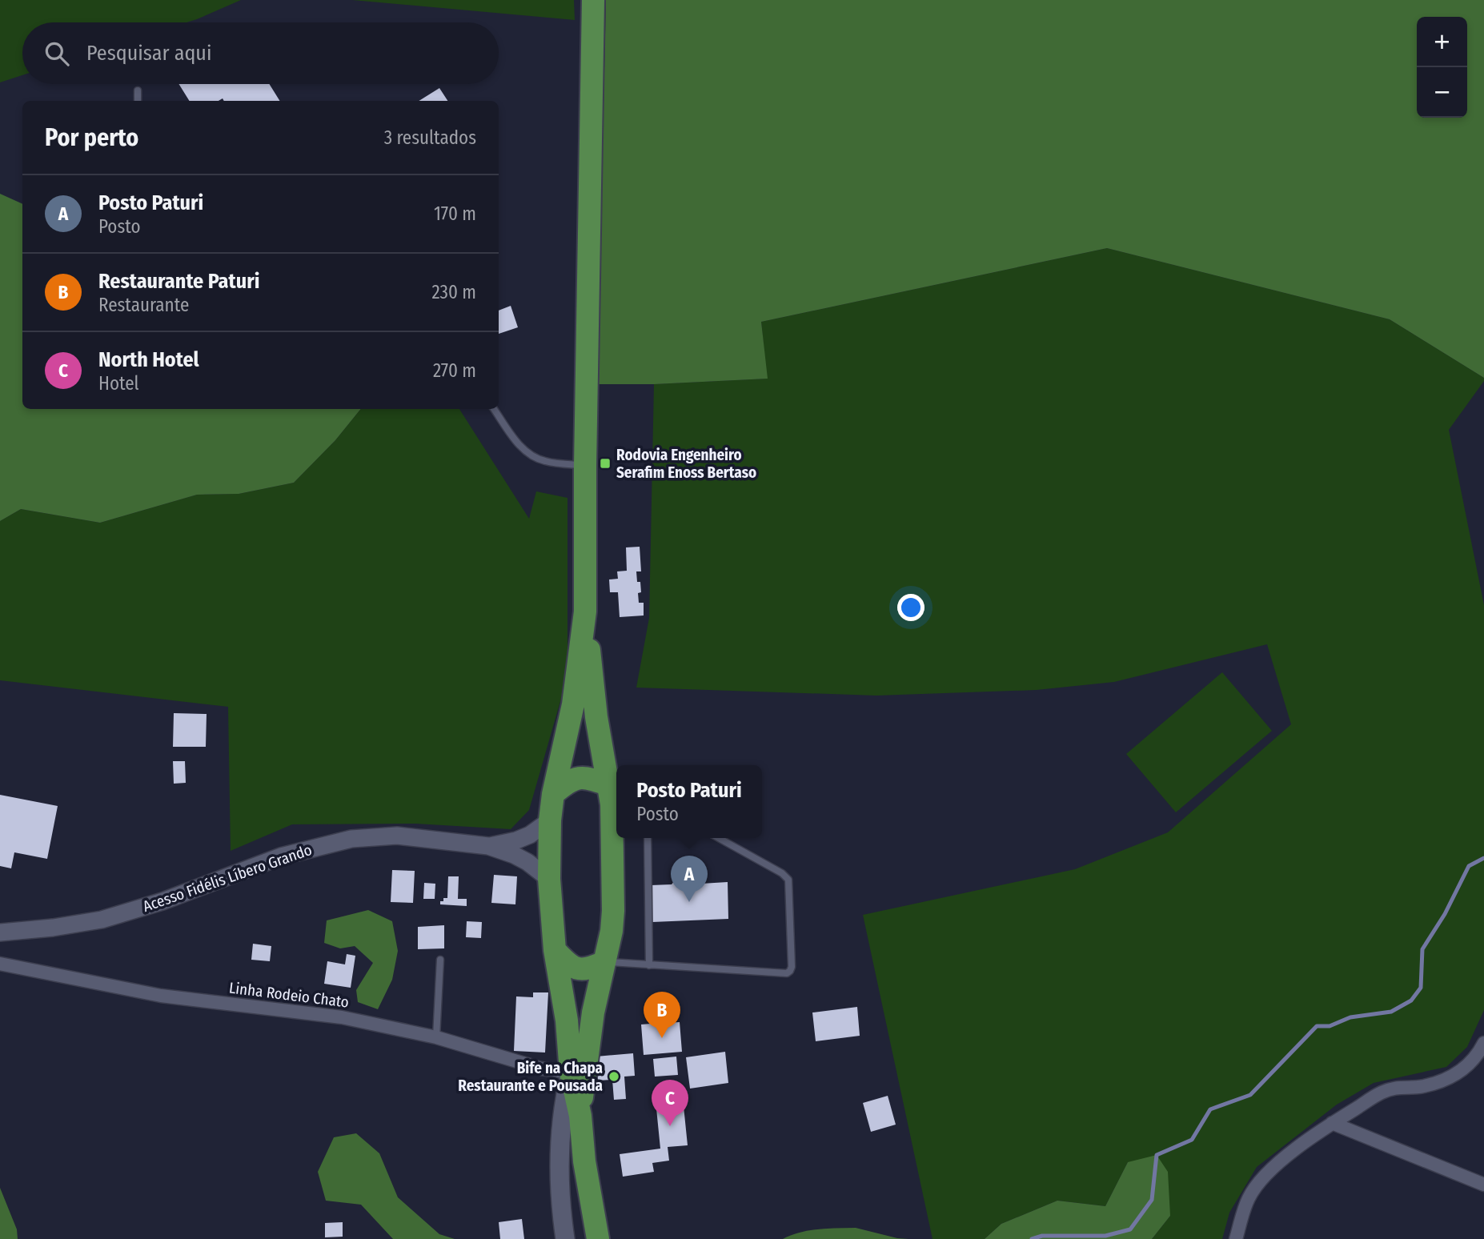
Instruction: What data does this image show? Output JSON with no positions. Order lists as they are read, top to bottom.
{
  "streets": {
    "street": ["Acesso Fidélis Líbero Grando", "Linha Rodeio Chato"]
  },
  "places": {
    "transit": ["Rodovia Engenheiro Serafim Enoss Bertaso"],
    "other": ["Bife na Chapa Restaurante e Pousada"]
  },
  "page": {
    "map_buttons": ["+", "−"],
    "search": "Pesquisar aqui",
    "heading": ["Por perto", "3 resultados"],
    "list": [
      {
        "mark": "A",
        "name": "Posto Paturi",
        "note": "Posto",
        "value": "170 m"
      },
      {
        "mark": "B",
        "name": "Restaurante Paturi",
        "note": "Restaurante",
        "value": "230 m"
      },
      {
        "mark": "C",
        "name": "North Hotel",
        "note": "Hotel",
        "value": "270 m"
      }
    ],
    "popup": ["Posto Paturi", "Posto"],
    "pins": ["A", "B", "C"]
  }
}
